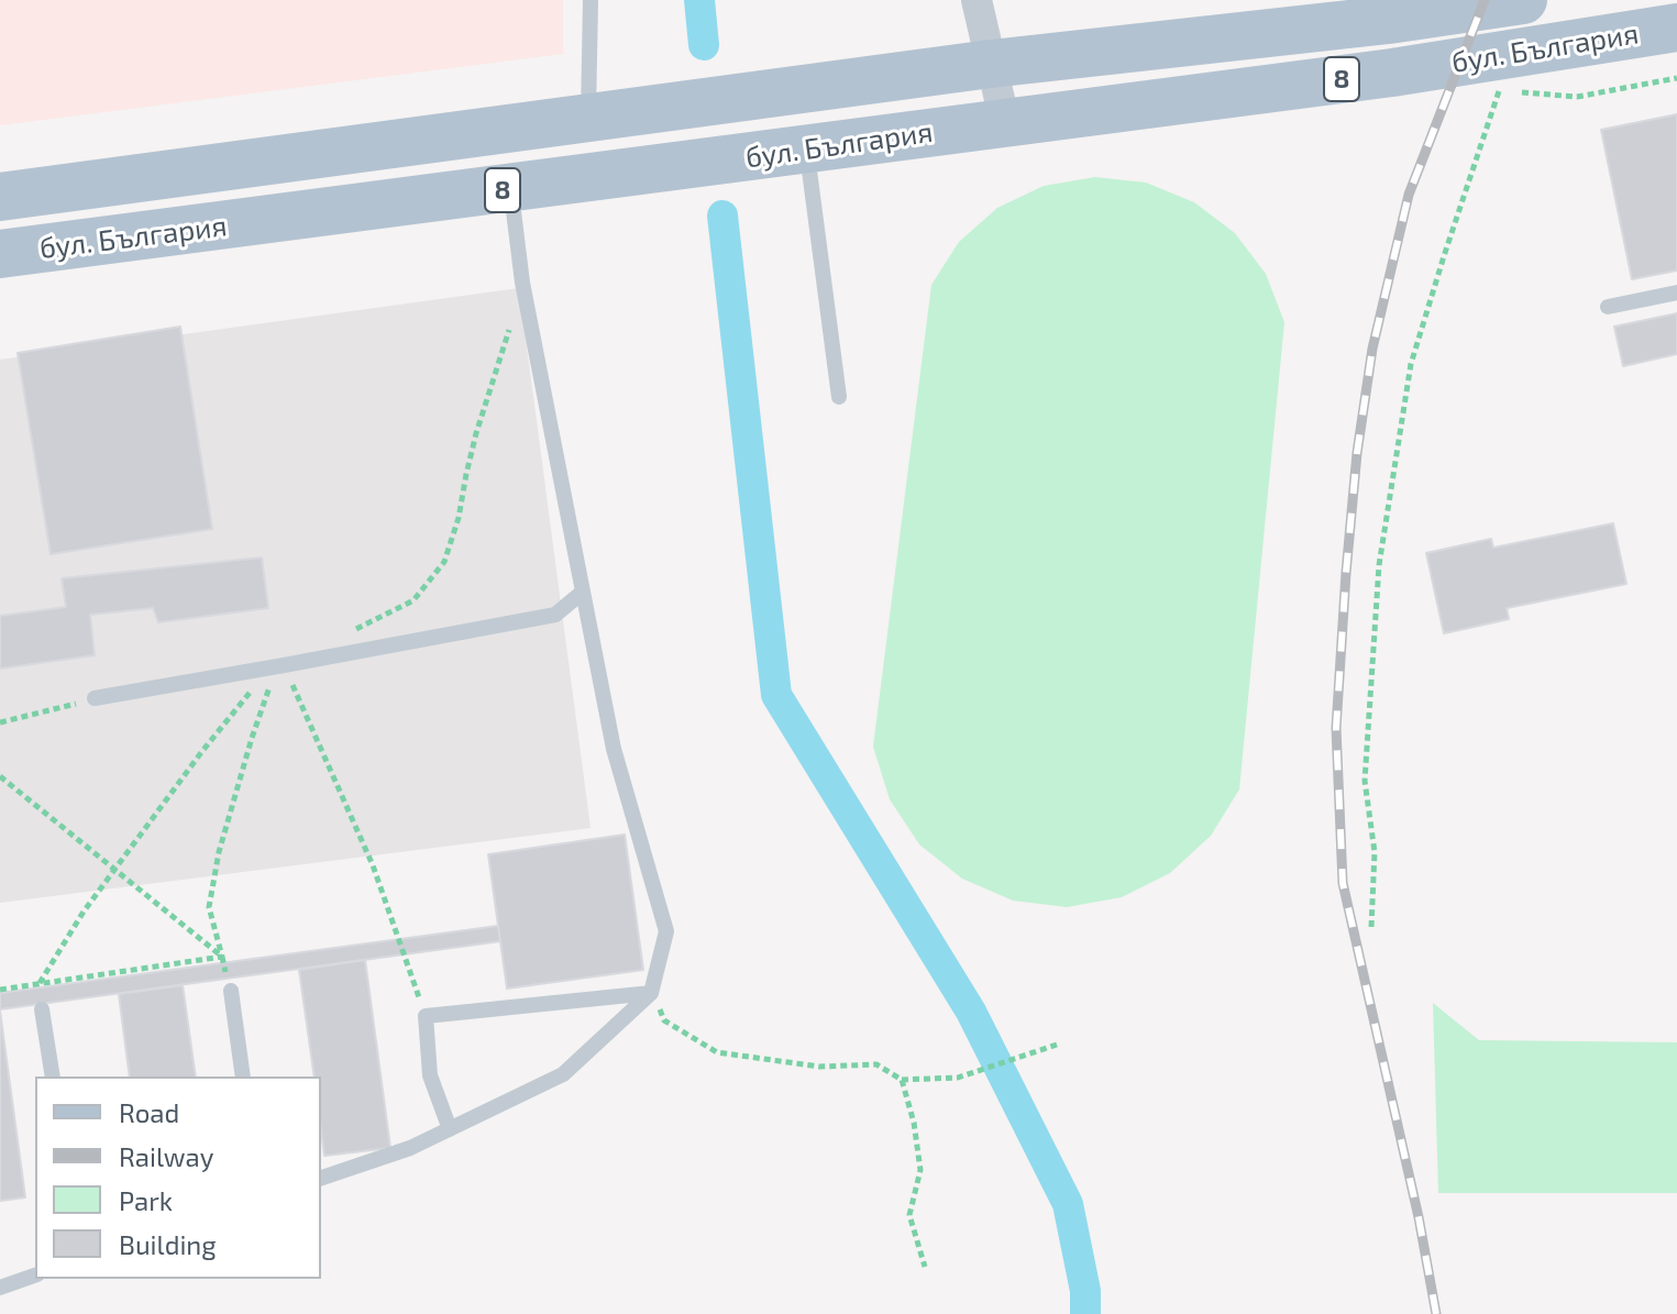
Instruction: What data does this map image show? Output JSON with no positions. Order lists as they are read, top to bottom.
{
  "streets": {
    "main road": ["бул. България", "8"]
  },
  "legend": [
    "Road",
    "Railway",
    "Park",
    "Building"
  ]
}
